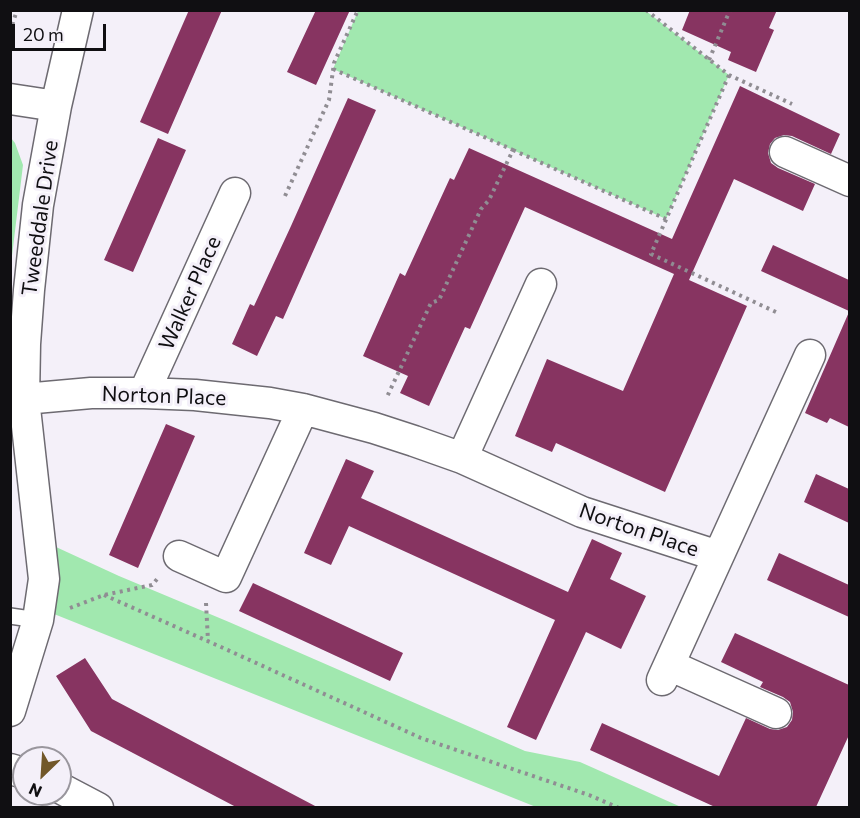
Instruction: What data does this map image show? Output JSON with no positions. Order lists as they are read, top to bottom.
{
  "streets": {
    "street": ["Tweeddale Drive", "Walker Place", "Norton Place"]
  },
  "crossings": [
    ["Tweeddale Drive", "Norton Place"],
    ["Walker Place", "Norton Place"]
  ],
  "scale_bar": "20 m",
  "north": "bottom left"
}
